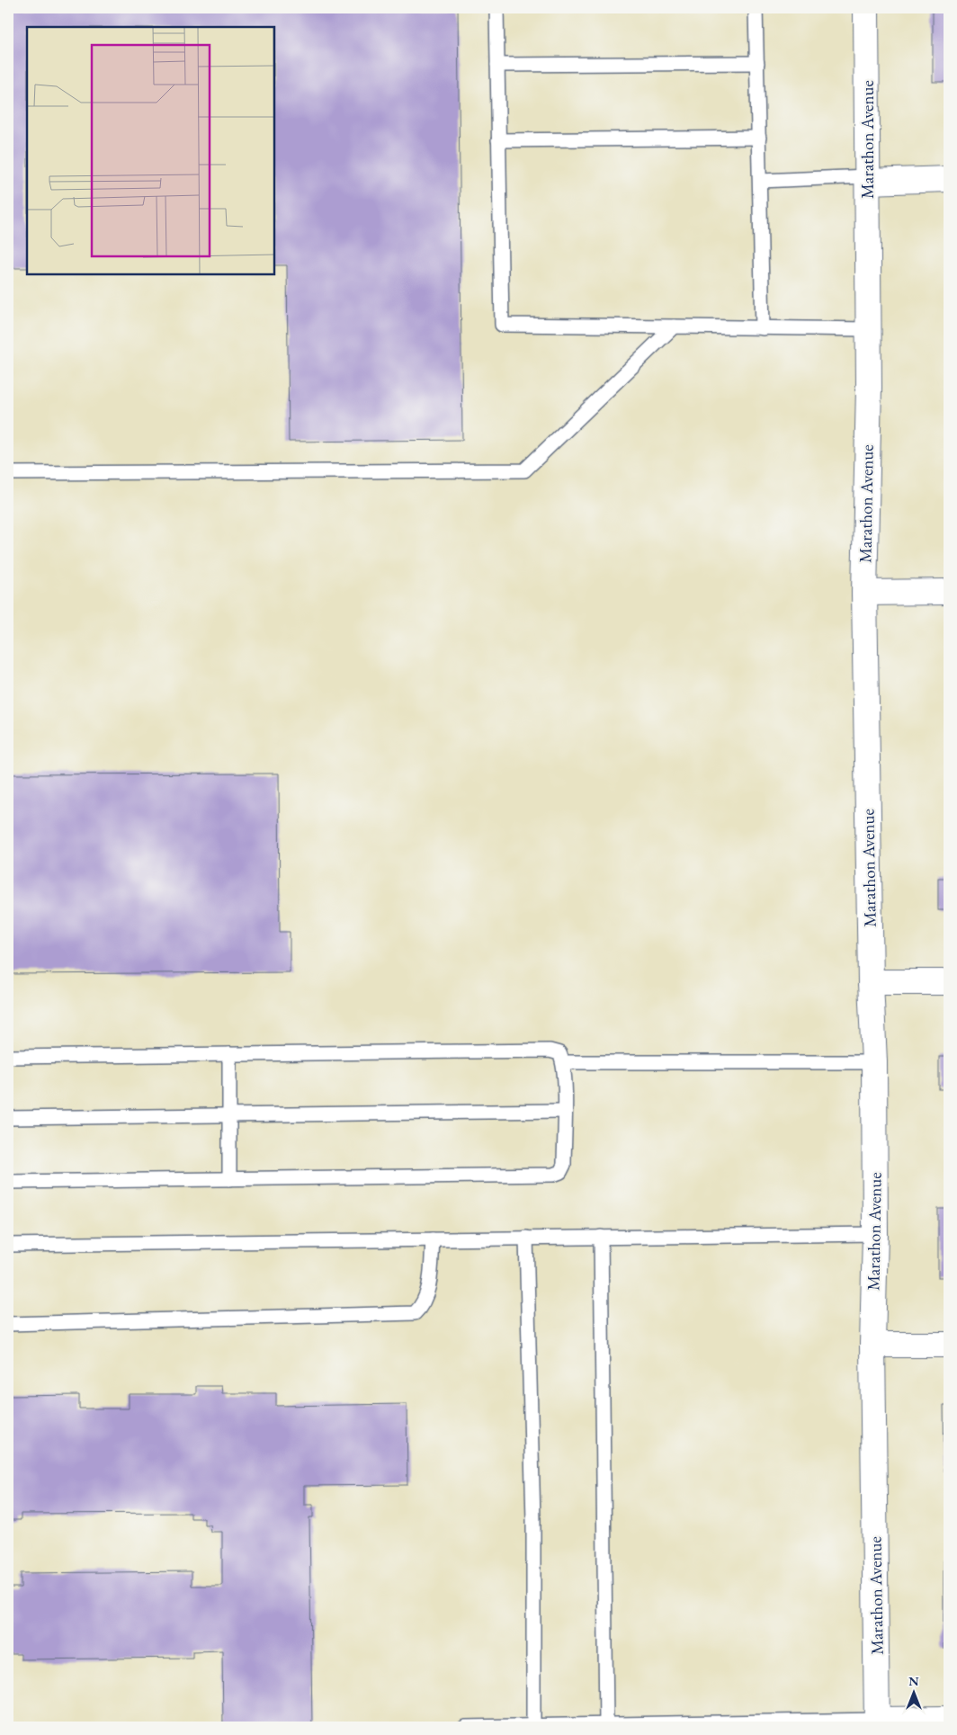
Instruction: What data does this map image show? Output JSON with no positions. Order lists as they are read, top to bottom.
{
  "streets": {
    "street": ["Marathon Avenue"]
  },
  "north": "top"
}
